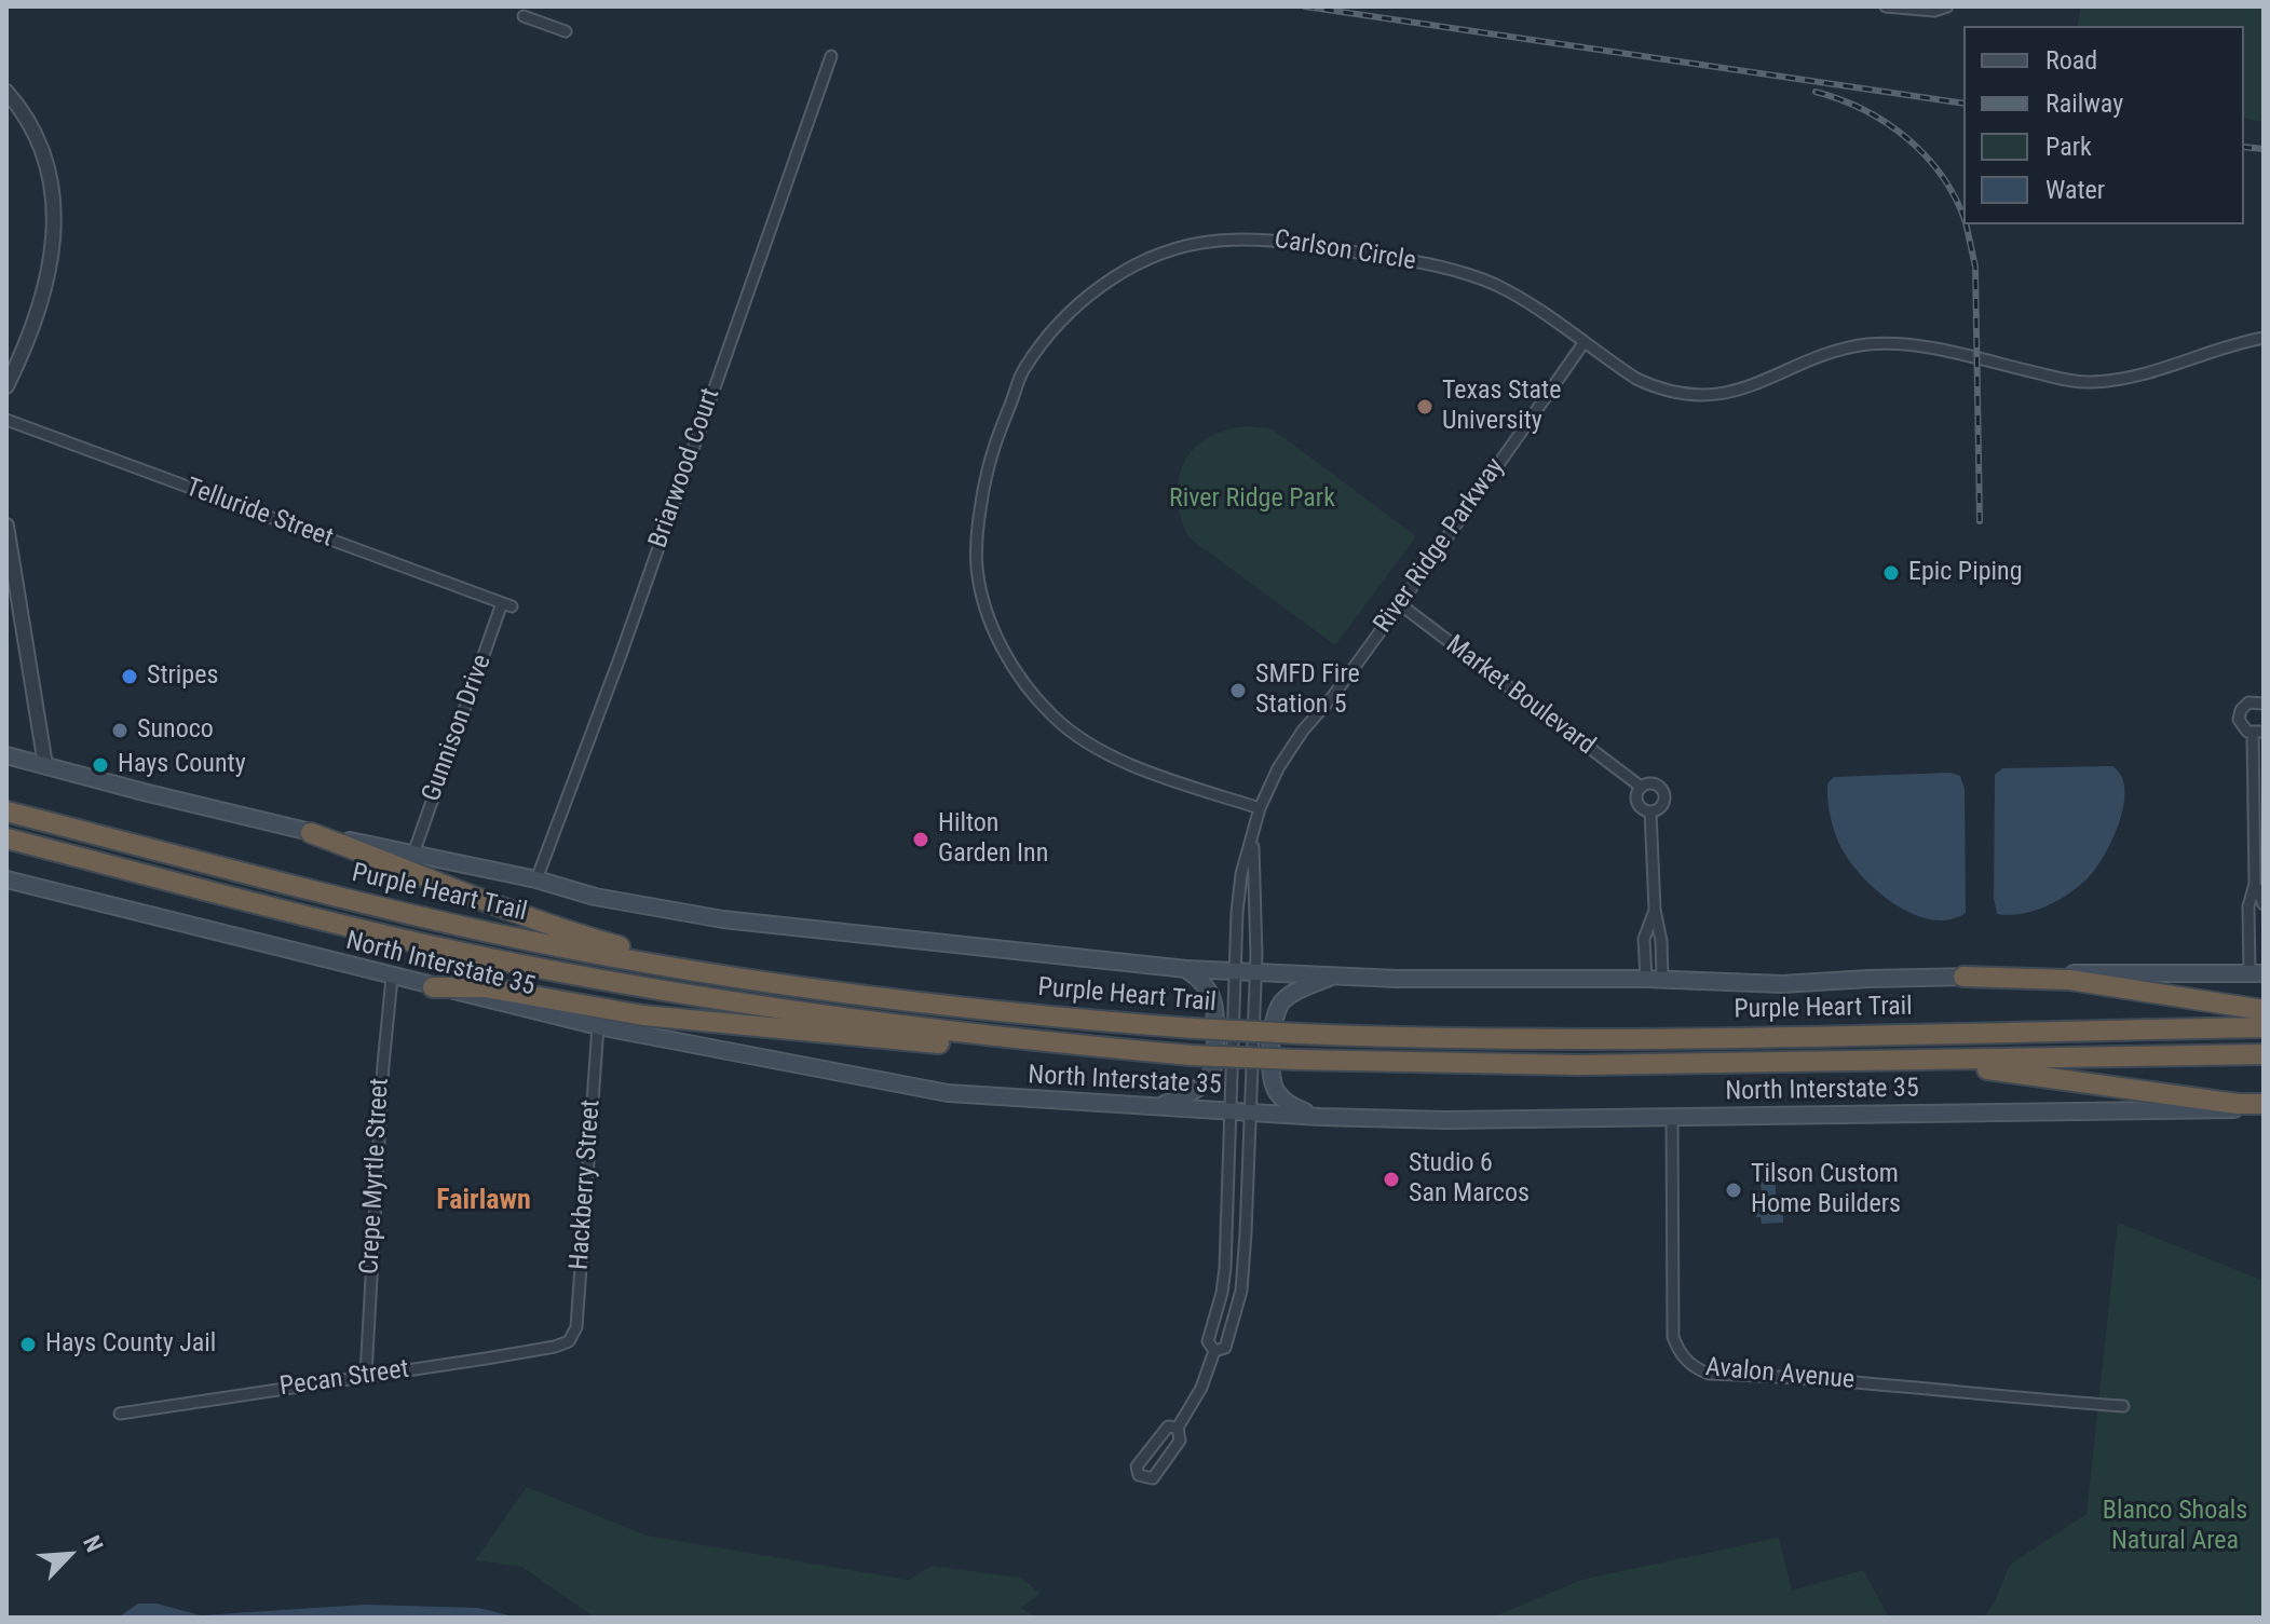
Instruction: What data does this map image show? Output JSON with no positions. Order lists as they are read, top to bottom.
{
  "streets": {
    "highway": ["Purple Heart Trail"],
    "main road": ["North Interstate 35"],
    "street": [
      "Carlson Circle",
      "Briarwood Court",
      "Telluride Street",
      "River Ridge Parkway",
      "Market Boulevard",
      "Gunnison Drive",
      "Crepe Myrtle Street",
      "Hackberry Street",
      "Avalon Avenue",
      "Pecan Street"
    ]
  },
  "crossings": [
    ["Carlson Circle", "River Ridge Parkway"],
    ["Telluride Street", "Gunnison Drive"],
    ["River Ridge Parkway", "Market Boulevard"],
    ["River Ridge Parkway", "North Interstate 35"],
    ["North Interstate 35", "Crepe Myrtle Street"],
    ["North Interstate 35", "Hackberry Street"],
    ["North Interstate 35", "Avalon Avenue"],
    ["Crepe Myrtle Street", "Pecan Street"],
    ["Hackberry Street", "Pecan Street"]
  ],
  "districts": ["Fairlawn"],
  "parks": ["River Ridge Park", "Blanco Shoals Natural Area"],
  "places": [
    "Texas State University",
    "Epic Piping",
    "Stripes",
    "SMFD Fire Station 5",
    "Sunoco",
    "Hays County",
    "Hilton Garden Inn",
    "Studio 6 San Marcos",
    "Tilson Custom Home Builders",
    "Hays County Jail"
  ],
  "legend": [
    "Road",
    "Railway",
    "Park",
    "Water"
  ],
  "north": "top right"
}
